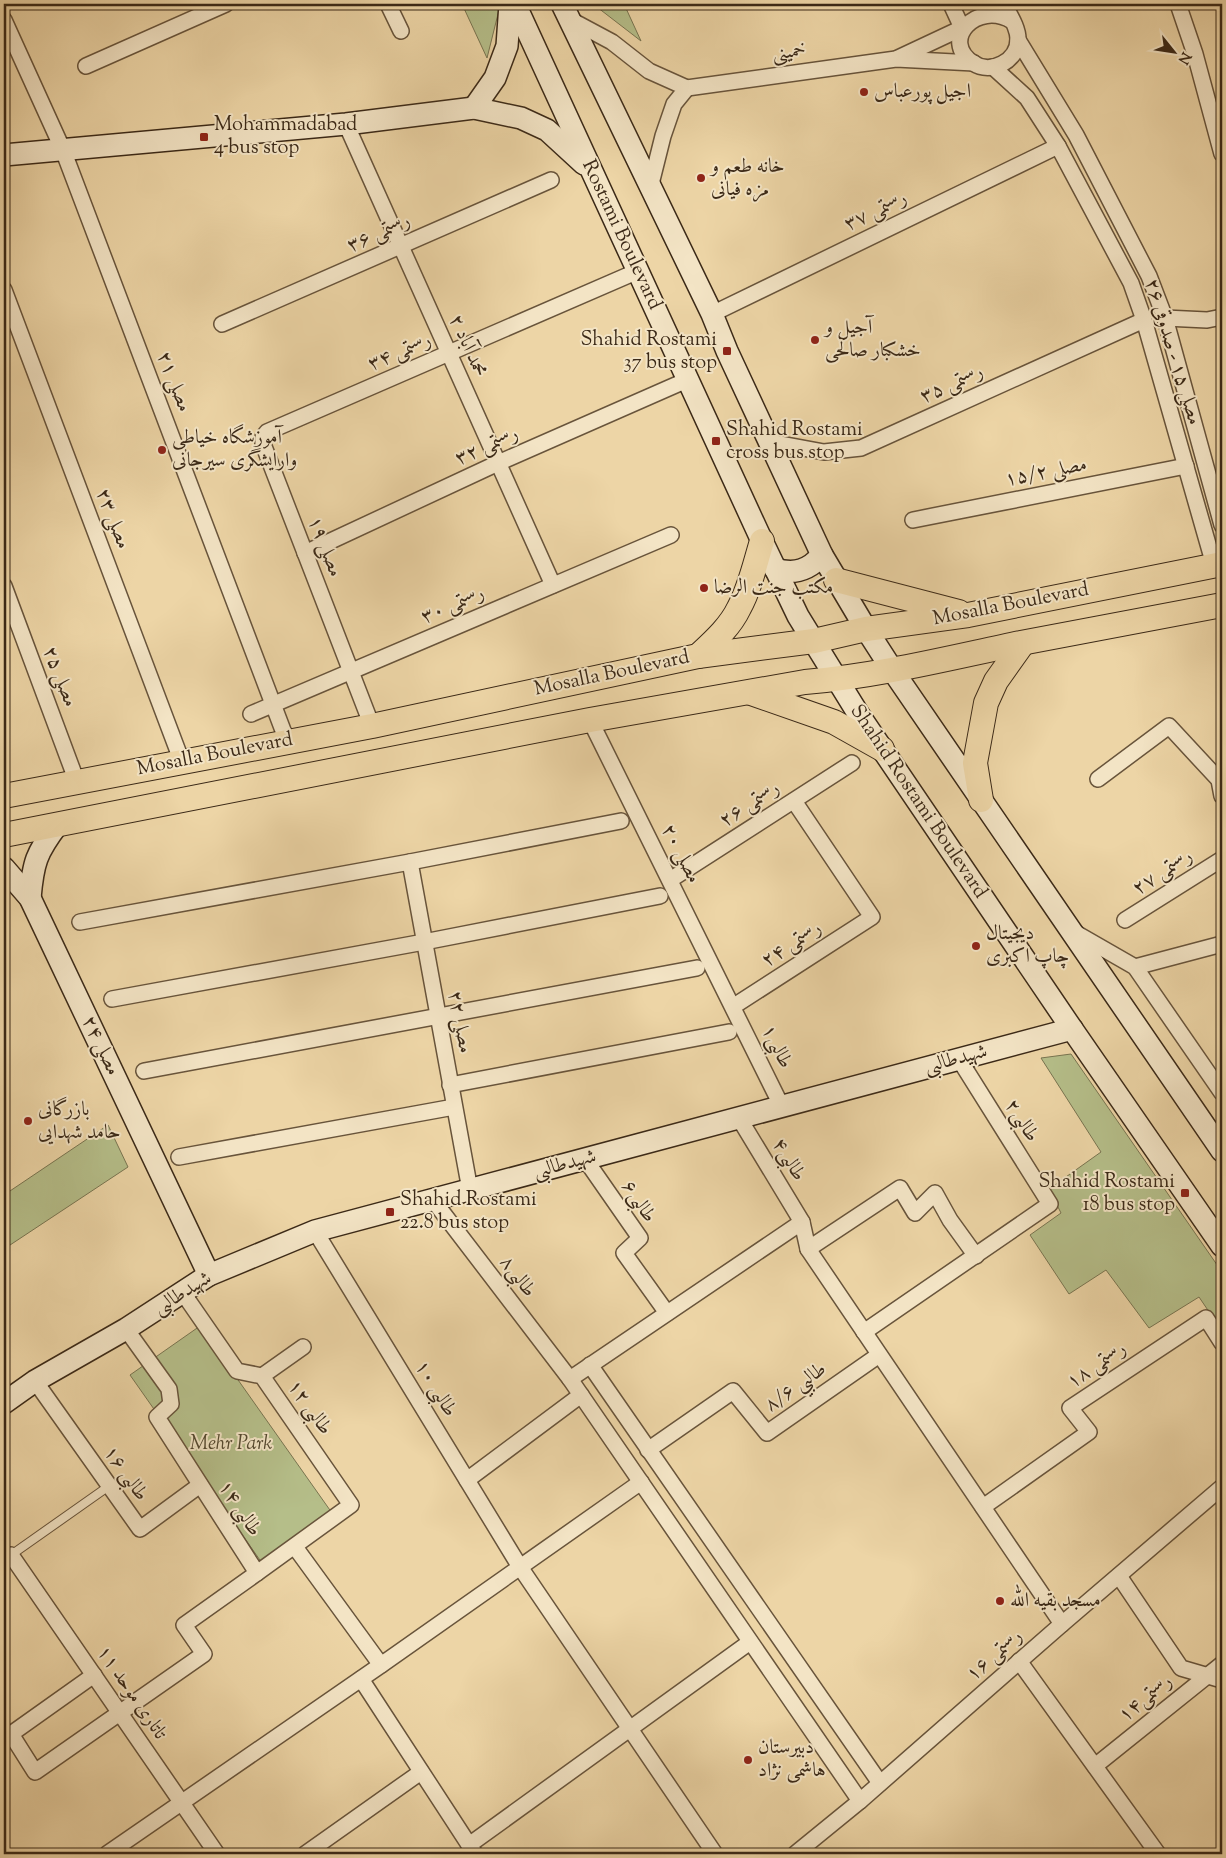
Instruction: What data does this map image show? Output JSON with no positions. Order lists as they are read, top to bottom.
{
  "streets": {
    "main road": [
      "Rostami Boulevard",
      "Mosalla Boulevard",
      "Shahid Rostami Boulevard",
      "مصلی ۲۴",
      "شهیدطالبی"
    ],
    "street": [
      "خمینی",
      "رستمی ۳۷",
      "رستمی ۳۶",
      "محمد آباد ۲",
      "مصلی ۱۵ - صدوقی ۲۶",
      "رستمی ۳۴",
      "مصلی ۲۱",
      "رستمی ۳۵",
      "رستمی ۳۲",
      "مصلی ۱۵/۲",
      "مصلی ۲۳",
      "مصلی ۱۹",
      "رستمی ۳۰",
      "مصلی ۲۵",
      "رستمی ۲۶",
      "مصلی ۲۰",
      "رستمی ۲۷",
      "رستمی ۲۴",
      "مصلی ۲۲",
      "طالبی۱",
      "طالبی۲",
      "طالبی۴",
      "طالبی۶",
      "طالبی۸",
      "رستمی ۱۸",
      "طالبي ۸/۶",
      "طالبی ۱۰",
      "طالبی ۱۲",
      "طالبی ۱۶",
      "طالبی ۱۴",
      "رستمی ۱۶",
      "تاتاری موحد ۱۱",
      "رستمی۱۴"
    ]
  },
  "crossings": [
    ["رستمی ۳۷", "مصلی ۱۵ - صدوقی ۲۶"],
    ["رستمی ۳۶", "محمد آباد ۲"],
    ["Rostami Boulevard", "رستمی ۳۴"],
    ["Rostami Boulevard", "رستمی ۳۲"],
    ["Rostami Boulevard", "Mosalla Boulevard"],
    ["Rostami Boulevard", "Shahid Rostami Boulevard"],
    ["محمد آباد ۲", "رستمی ۳۴"],
    ["محمد آباد ۲", "رستمی ۳۲"],
    ["محمد آباد ۲", "رستمی ۳۰"],
    ["مصلی ۱۵ - صدوقی ۲۶", "رستمی ۳۵"],
    ["مصلی ۱۵ - صدوقی ۲۶", "مصلی ۱۵/۲"],
    ["مصلی ۱۵ - صدوقی ۲۶", "Mosalla Boulevard"],
    ["رستمی ۳۴", "مصلی ۱۹"],
    ["مصلی ۲۱", "Mosalla Boulevard"],
    ["مصلی ۲۱", "رستمی ۳۰"],
    ["رستمی ۳۲", "مصلی ۱۹"],
    ["مصلی ۲۳", "Mosalla Boulevard"],
    ["مصلی ۱۹", "Mosalla Boulevard"],
    ["مصلی ۱۹", "رستمی ۳۰"],
    ["Mosalla Boulevard", "مصلی ۲۵"],
    ["Mosalla Boulevard", "Shahid Rostami Boulevard"],
    ["Mosalla Boulevard", "مصلی ۲۰"],
    ["Shahid Rostami Boulevard", "شهیدطالبی"],
    ["رستمی ۲۶", "مصلی ۲۰"],
    ["رستمی ۲۶", "رستمی ۲۴"],
    ["مصلی ۲۰", "رستمی ۲۴"],
    ["مصلی ۲۰", "طالبی۱"],
    ["رستمی ۲۴", "طالبی۱"],
    ["مصلی ۲۲", "شهیدطالبی"],
    ["مصلی ۲۴", "شهیدطالبی"],
    ["طالبی۱", "شهیدطالبی"],
    ["شهیدطالبی", "طالبی۲"],
    ["شهیدطالبی", "طالبی۴"],
    ["شهیدطالبی", "طالبی۶"],
    ["شهیدطالبی", "طالبی۸"],
    ["شهیدطالبی", "طالبی ۱۰"],
    ["شهیدطالبی", "طالبی ۱۲"],
    ["شهیدطالبی", "طالبی ۱۶"],
    ["شهیدطالبی", "طالبی ۱۴"],
    ["طالبی۸", "رستمی ۱۶"],
    ["طالبی ۱۶", "طالبی ۱۴"]
  ],
  "parks": ["Mehr Park"],
  "places": {
    "other": [
      "اجیل پورعباس",
      "خانه طعم و مزه فیانی",
      "آجیل و خشکبار صالحی",
      "آموزشگاه خیاطی وارایشگری سیرجانی",
      "مكتب جنت الرضا",
      "دیجیتال چاپ اکبری",
      "بازرگانی حامد شهدایی",
      "مسجد بقیه الله",
      "دبیرستان هاشمی نژاد"
    ],
    "transit": [
      "Mohammadabad 4 bus stop",
      "Shahid Rostami 37 bus stop",
      "Shahid Rostami cross bus stop",
      "Shahid Rostami 18 bus stop",
      "Shahid Rostami 22.8 bus stop"
    ]
  },
  "north": "bottom right"
}
